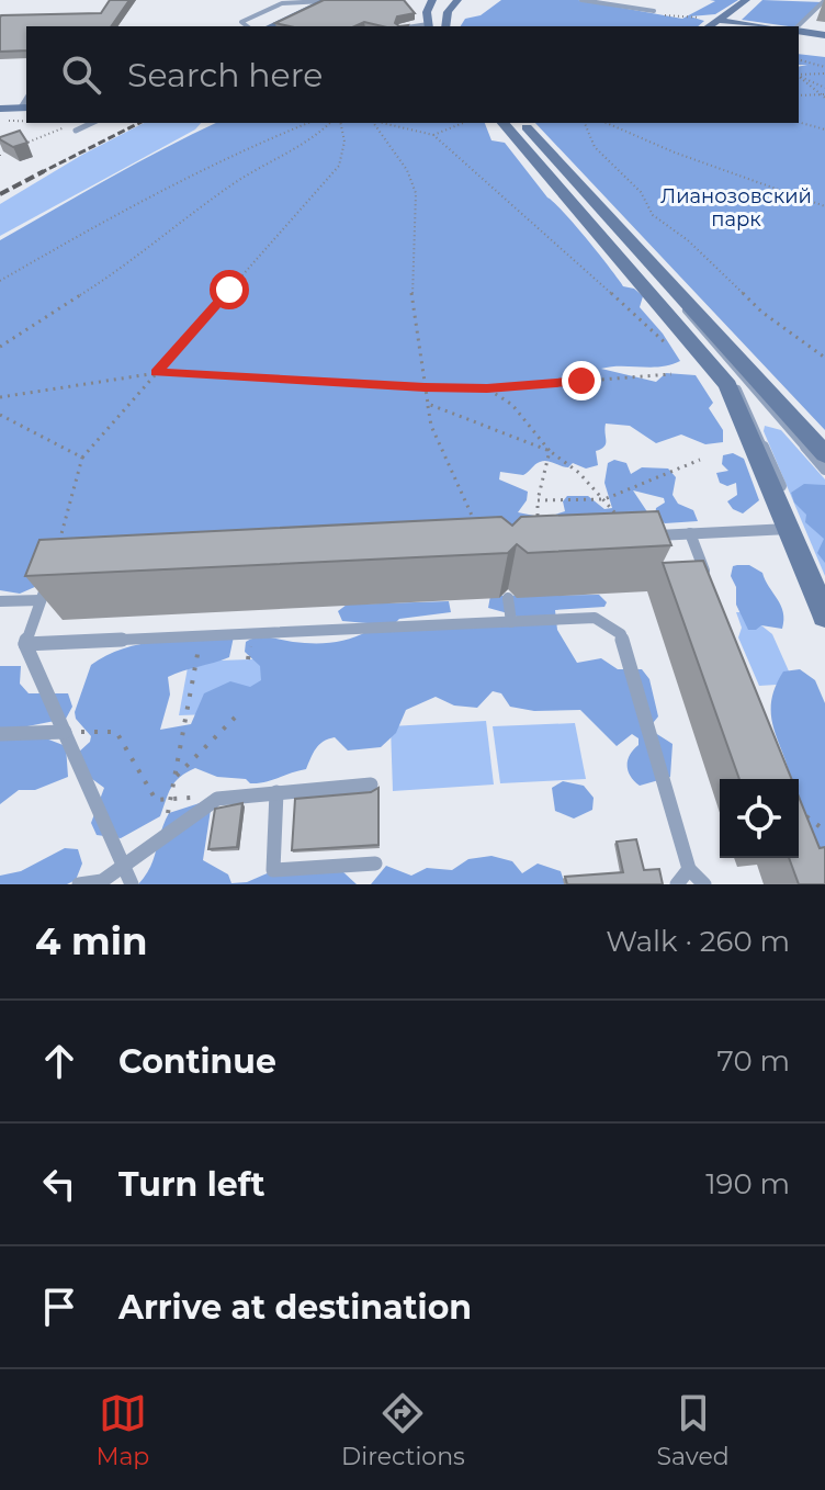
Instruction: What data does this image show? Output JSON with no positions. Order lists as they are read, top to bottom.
{
  "parks": ["Лианозовский парк"],
  "page": {
    "search": "Search here",
    "heading": ["4 min", "Walk · 260 m"],
    "list": [
      ["Continue", "70 m"],
      ["Turn left", "190 m"],
      "Arrive at destination"
    ],
    "nav": ["Map", "Directions", "Saved"]
  }
}
